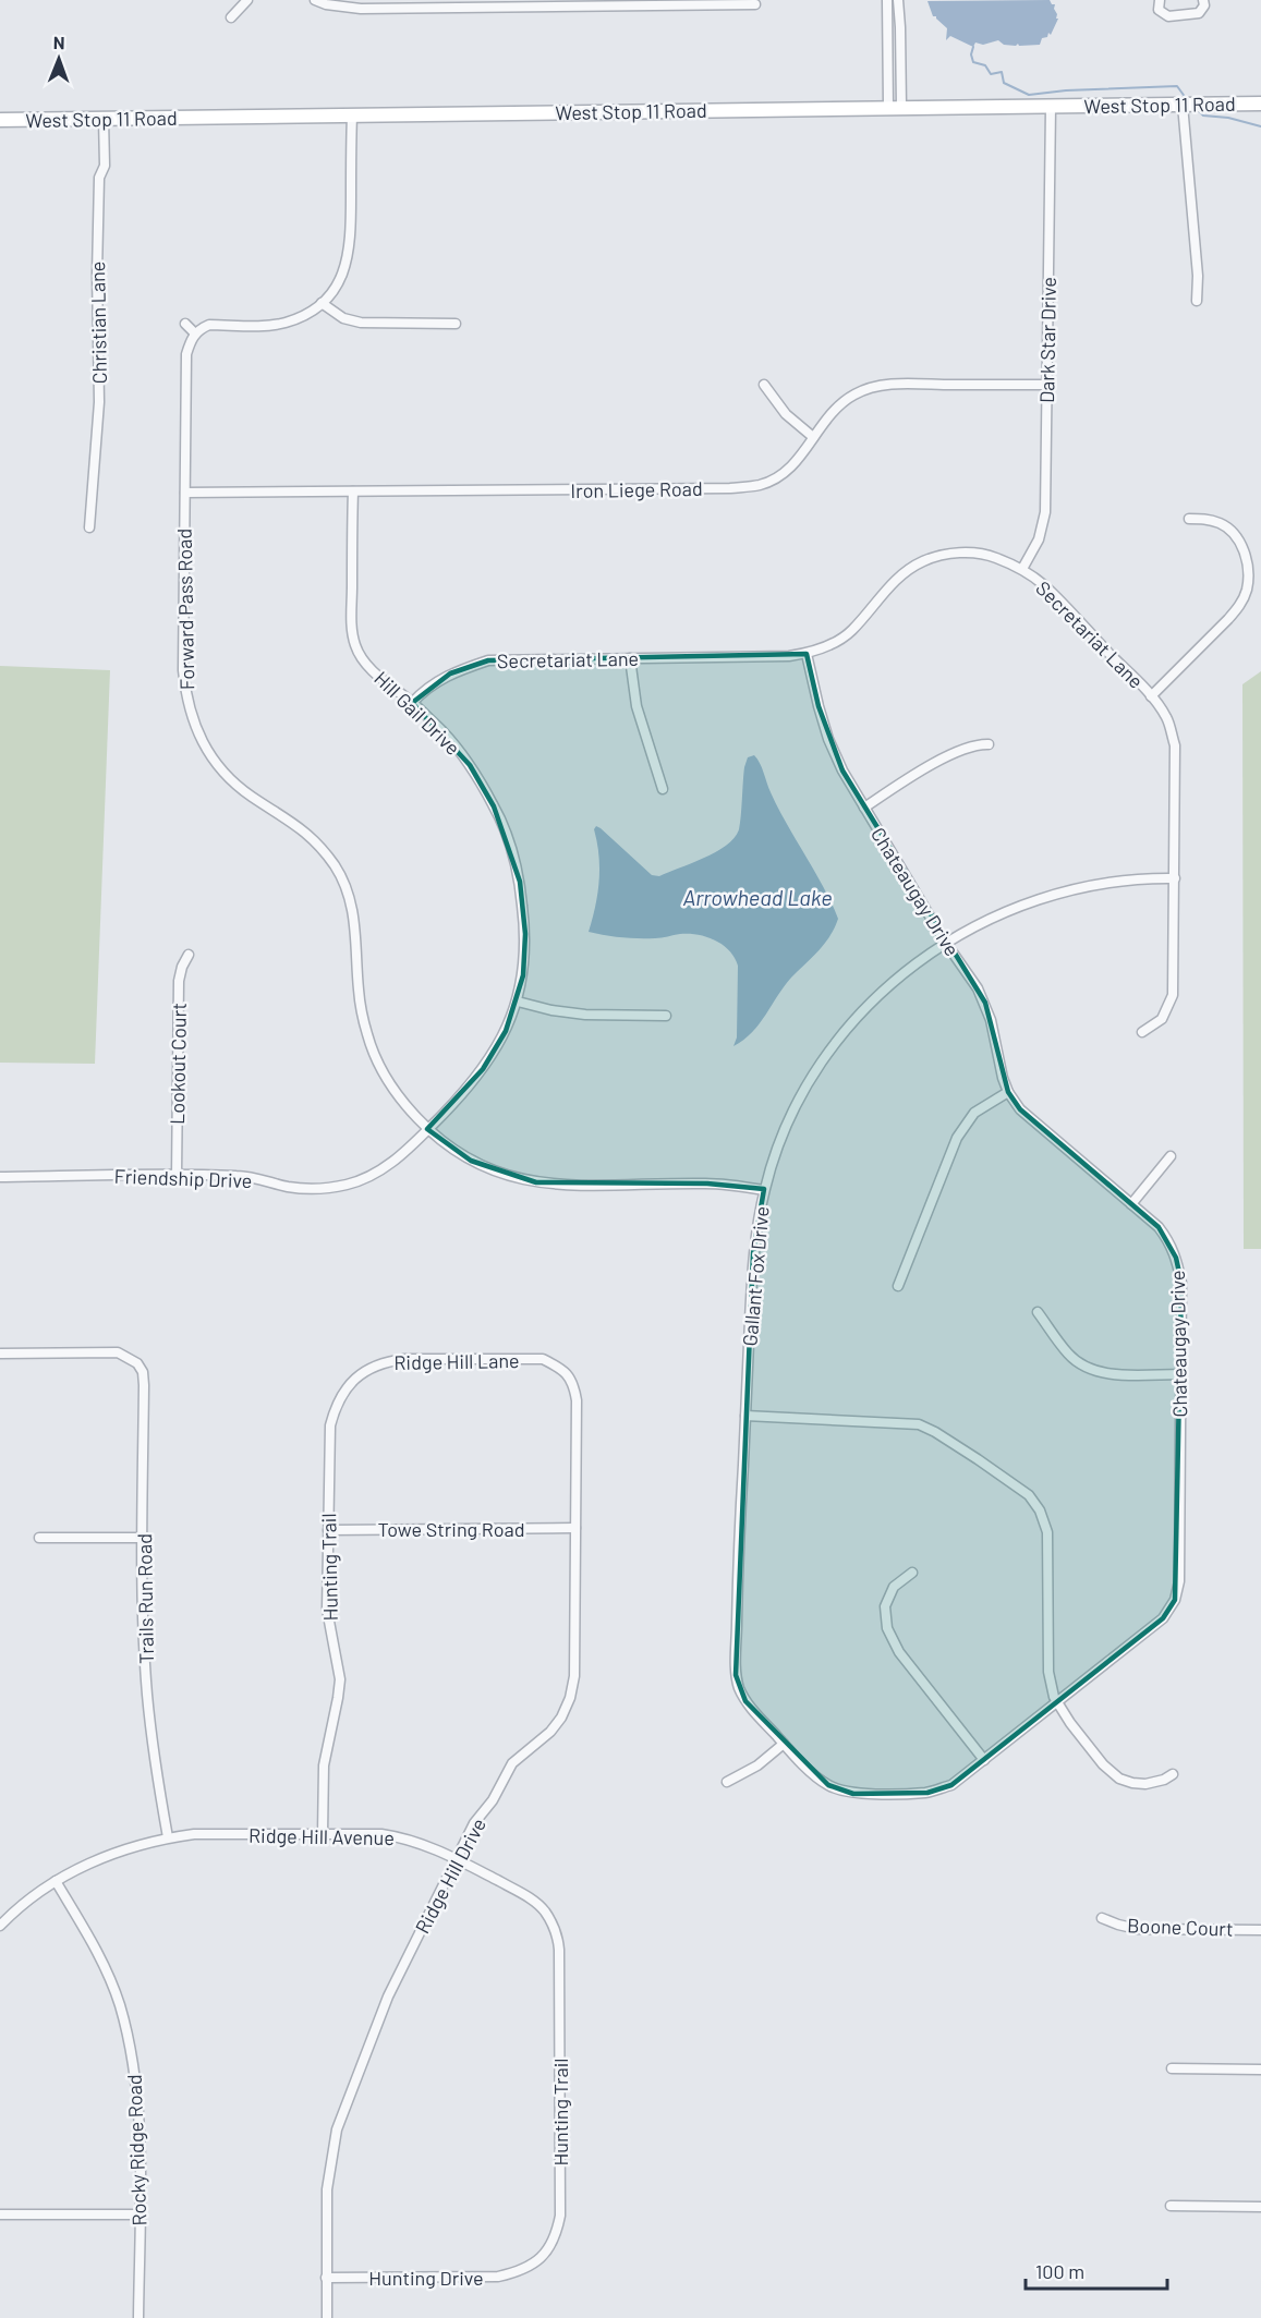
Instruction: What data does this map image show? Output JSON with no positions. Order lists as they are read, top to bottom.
{
  "streets": {
    "main road": ["West Stop 11 Road"],
    "street": [
      "Christian Lane",
      "Dark Star Drive",
      "Iron Liege Road",
      "Forward Pass Road",
      "Secretariat Lane",
      "Hill Gail Drive",
      "Chateaugay Drive",
      "Lookout Court",
      "Friendship Drive",
      "Gallant Fox Drive",
      "Ridge Hill Lane",
      "Towe String Road",
      "Hunting Trail",
      "Trails Run Road",
      "Ridge Hill Avenue",
      "Ridge Hill Drive",
      "Boone Court",
      "Rocky Ridge Road",
      "Hunting Drive"
    ]
  },
  "crossings": [
    ["West Stop 11 Road", "Christian Lane"],
    ["West Stop 11 Road", "Dark Star Drive"],
    ["Dark Star Drive", "Iron Liege Road"],
    ["Dark Star Drive", "Secretariat Lane"],
    ["Iron Liege Road", "Forward Pass Road"],
    ["Iron Liege Road", "Hill Gail Drive"],
    ["Forward Pass Road", "Hill Gail Drive"],
    ["Forward Pass Road", "Friendship Drive"],
    ["Secretariat Lane", "Hill Gail Drive"],
    ["Secretariat Lane", "Chateaugay Drive"],
    ["Secretariat Lane", "Gallant Fox Drive"],
    ["Hill Gail Drive", "Friendship Drive"],
    ["Chateaugay Drive", "Gallant Fox Drive"],
    ["Lookout Court", "Friendship Drive"],
    ["Ridge Hill Lane", "Hunting Trail"],
    ["Ridge Hill Lane", "Ridge Hill Drive"],
    ["Towe String Road", "Hunting Trail"],
    ["Towe String Road", "Ridge Hill Drive"],
    ["Hunting Trail", "Ridge Hill Avenue"],
    ["Hunting Trail", "Hunting Drive"],
    ["Trails Run Road", "Ridge Hill Avenue"],
    ["Ridge Hill Avenue", "Ridge Hill Drive"],
    ["Ridge Hill Avenue", "Rocky Ridge Road"],
    ["Ridge Hill Drive", "Hunting Drive"]
  ],
  "water": ["Arrowhead Lake"],
  "scale_bar": "100 m",
  "north": "top"
}
